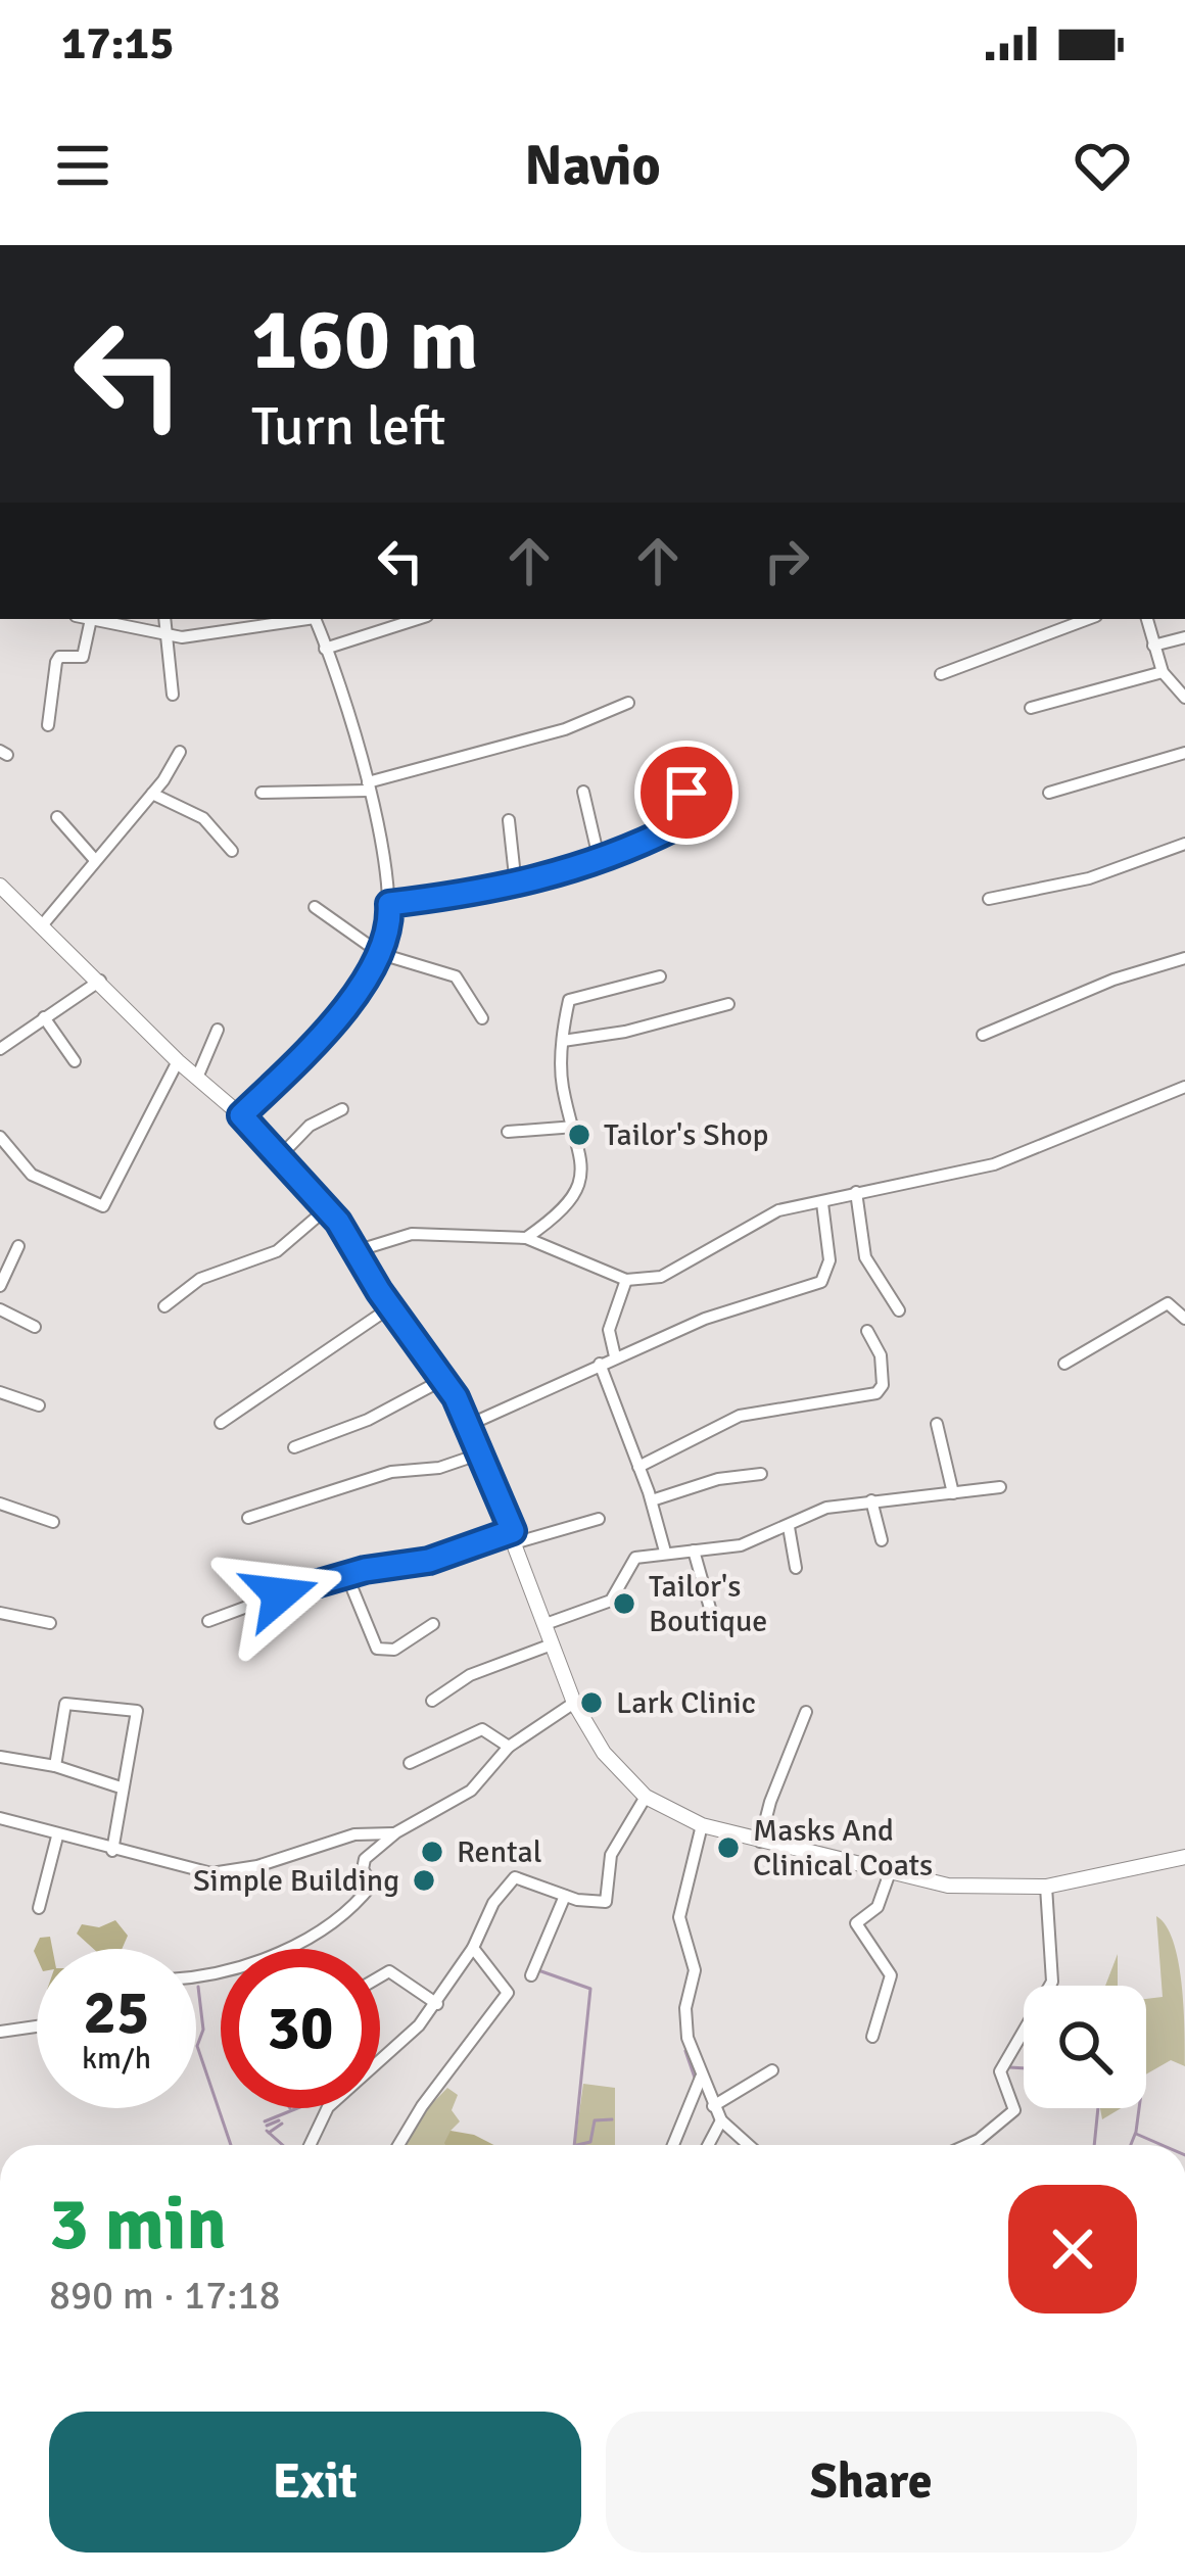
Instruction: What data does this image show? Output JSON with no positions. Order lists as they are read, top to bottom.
{
  "places": [
    "Tailor's Shop",
    "Tailor's Boutique",
    "Lark Clinic",
    "Masks And Clinical Coats",
    "Rental",
    "Simple Building"
  ],
  "page": {
    "status": "17:15",
    "header": "Navio",
    "turn": ["160 m", "Turn left"],
    "speed": "25 km/h",
    "limit": "30",
    "heading": ["3 min", "890 m · 17:18"],
    "buttons": ["Exit", "Share"]
  }
}
